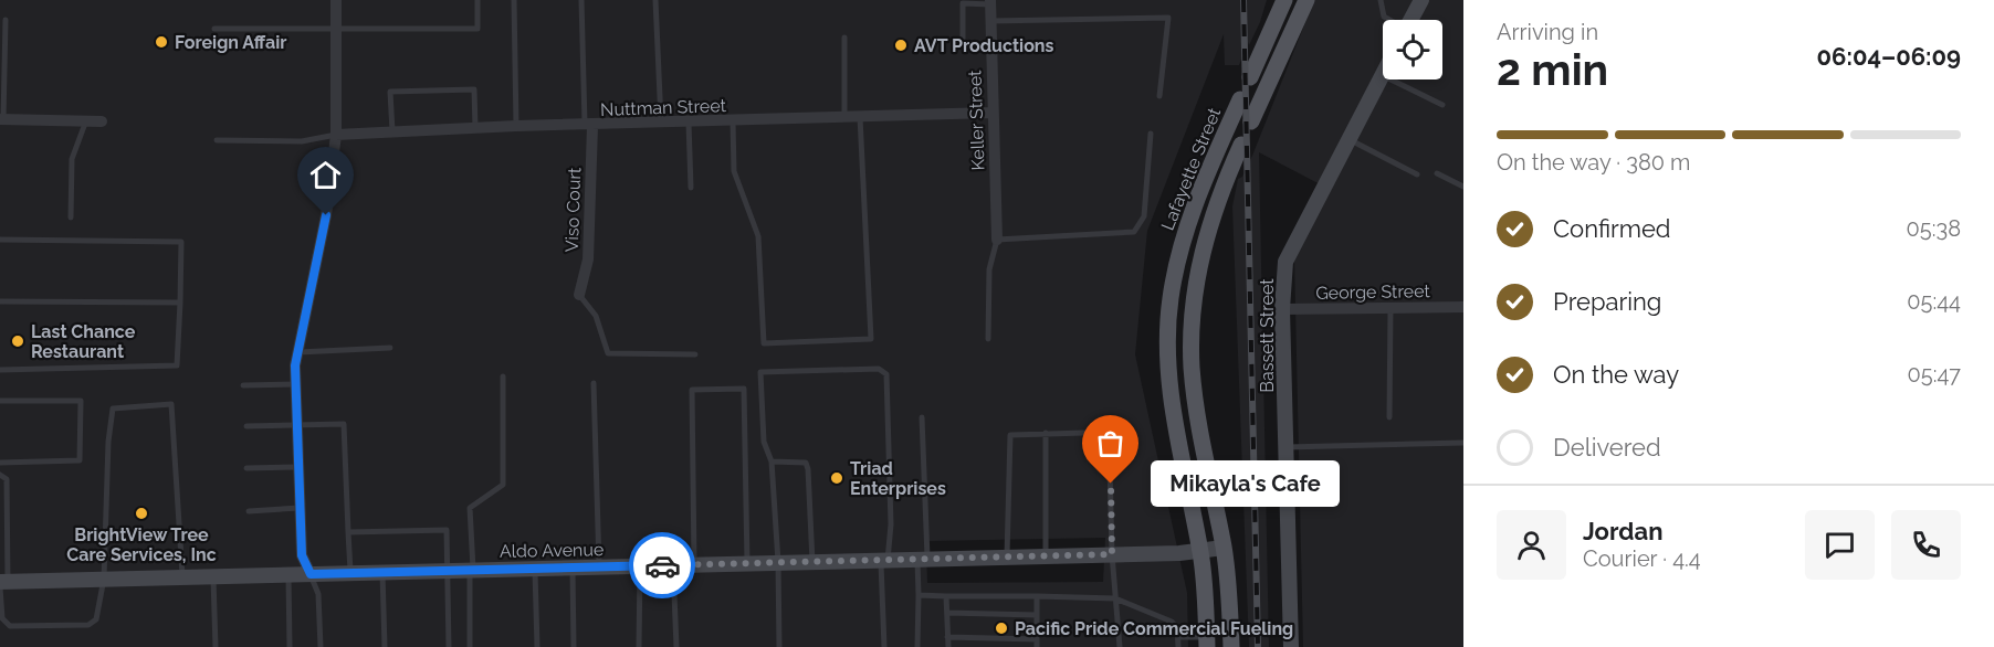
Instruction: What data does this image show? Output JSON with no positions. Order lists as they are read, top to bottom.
{
  "streets": {
    "main road": ["Lafayette Street"],
    "street": [
      "Nuttman Street",
      "Keller Street",
      "Viso Court",
      "George Street",
      "Bassett Street",
      "Aldo Avenue"
    ]
  },
  "crossings": [
    ["Nuttman Street", "Keller Street"],
    ["Nuttman Street", "Viso Court"],
    ["Lafayette Street", "Aldo Avenue"],
    ["George Street", "Bassett Street"]
  ],
  "places": [
    "Foreign Affair",
    "AVT Productions",
    "Last Chance Restaurant",
    "Triad Enterprises",
    "Mikayla's Cafe",
    "BrightView Tree Care Services, Inc",
    "Pacific Pride Commercial Fueling"
  ],
  "page": {
    "heading": ["2 min", "Arriving in", "06:04–06:09"],
    "panel": ["Jordan", "Courier · 4.4"],
    "bar": "On the way · 380 m",
    "list": [
      ["Confirmed", "05:38"],
      ["Preparing", "05:44"],
      ["On the way", "05:47"],
      "Delivered"
    ],
    "bubble": "Mikayla's Cafe"
  }
}
